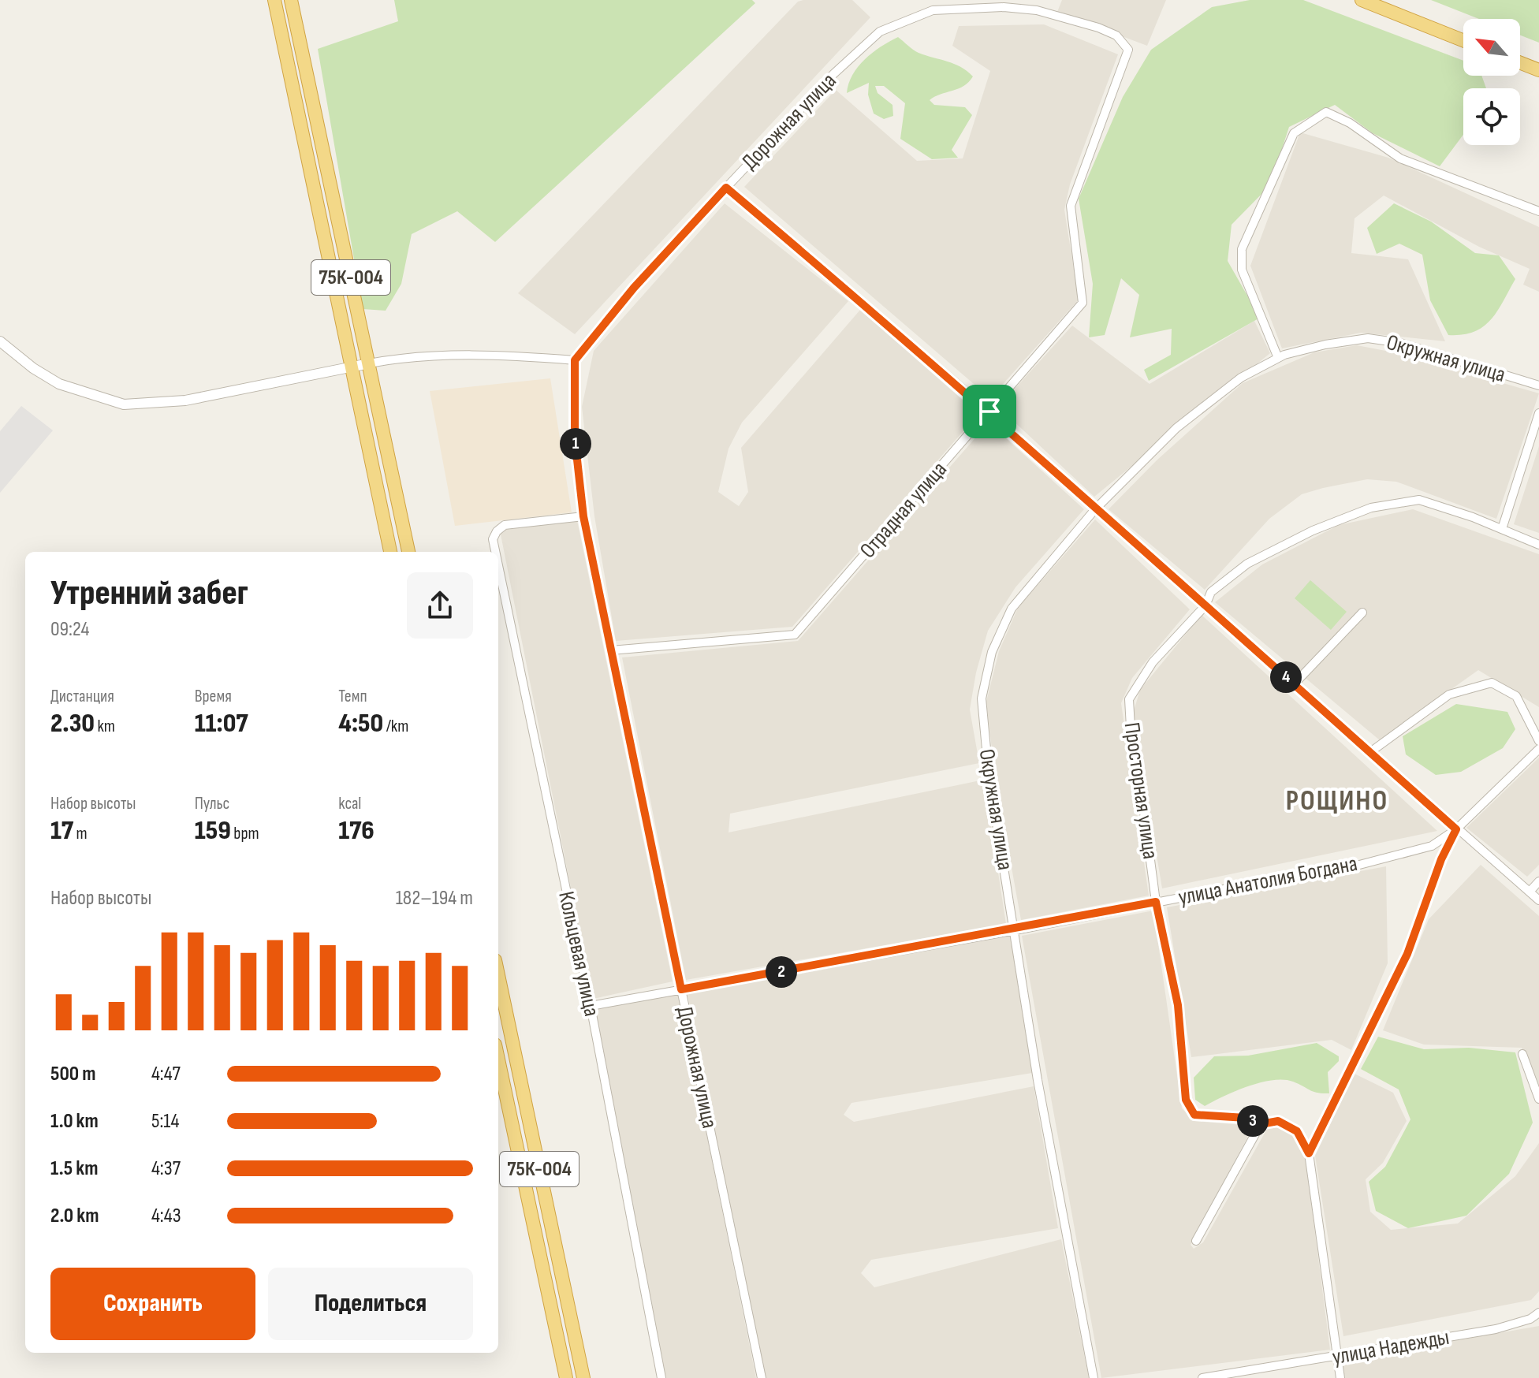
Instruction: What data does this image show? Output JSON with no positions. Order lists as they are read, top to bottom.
{
  "streets": {
    "highway": ["75К-004"],
    "street": [
      "Дорожная улица",
      "Окружная улица",
      "Отрадная улица",
      "Просторная улица",
      "улица Анатолия Богдана",
      "Кольцевая улица",
      "улица Надежды"
    ]
  },
  "crossings": [
    ["Дорожная улица", "Отрадная улица"],
    ["Дорожная улица", "улица Анатолия Богдана"],
    ["Дорожная улица", "Кольцевая улица"],
    ["Окружная улица", "улица Анатолия Богдана"],
    ["Просторная улица", "улица Анатолия Богдана"],
    ["Просторная улица", "улица Надежды"],
    ["улица Анатолия Богдана", "Кольцевая улица"]
  ],
  "districts": ["РОЩИНО"],
  "north": "top left",
  "page": {
    "pins": [
      "1",
      "4",
      "2",
      "3"
    ],
    "heading": ["Утренний забег", "09:24"],
    "stats": [
      ["Дистанция", "2.30 km"],
      ["Время", "11:07"],
      ["Темп", "4:50 /km"],
      ["Набор высоты", "17 m"],
      ["Пульс", "159 bpm"],
      ["kcal", "176"]
    ],
    "chart": ["Набор высоты", "182–194 m"],
    "list": [
      {
        "name": "500 m",
        "note": "4:47"
      },
      {
        "name": "1.0 km",
        "note": "5:14"
      },
      {
        "name": "1.5 km",
        "note": "4:37"
      },
      {
        "name": "2.0 km",
        "note": "4:43"
      }
    ],
    "buttons": ["Сохранить", "Поделиться"]
  }
}
